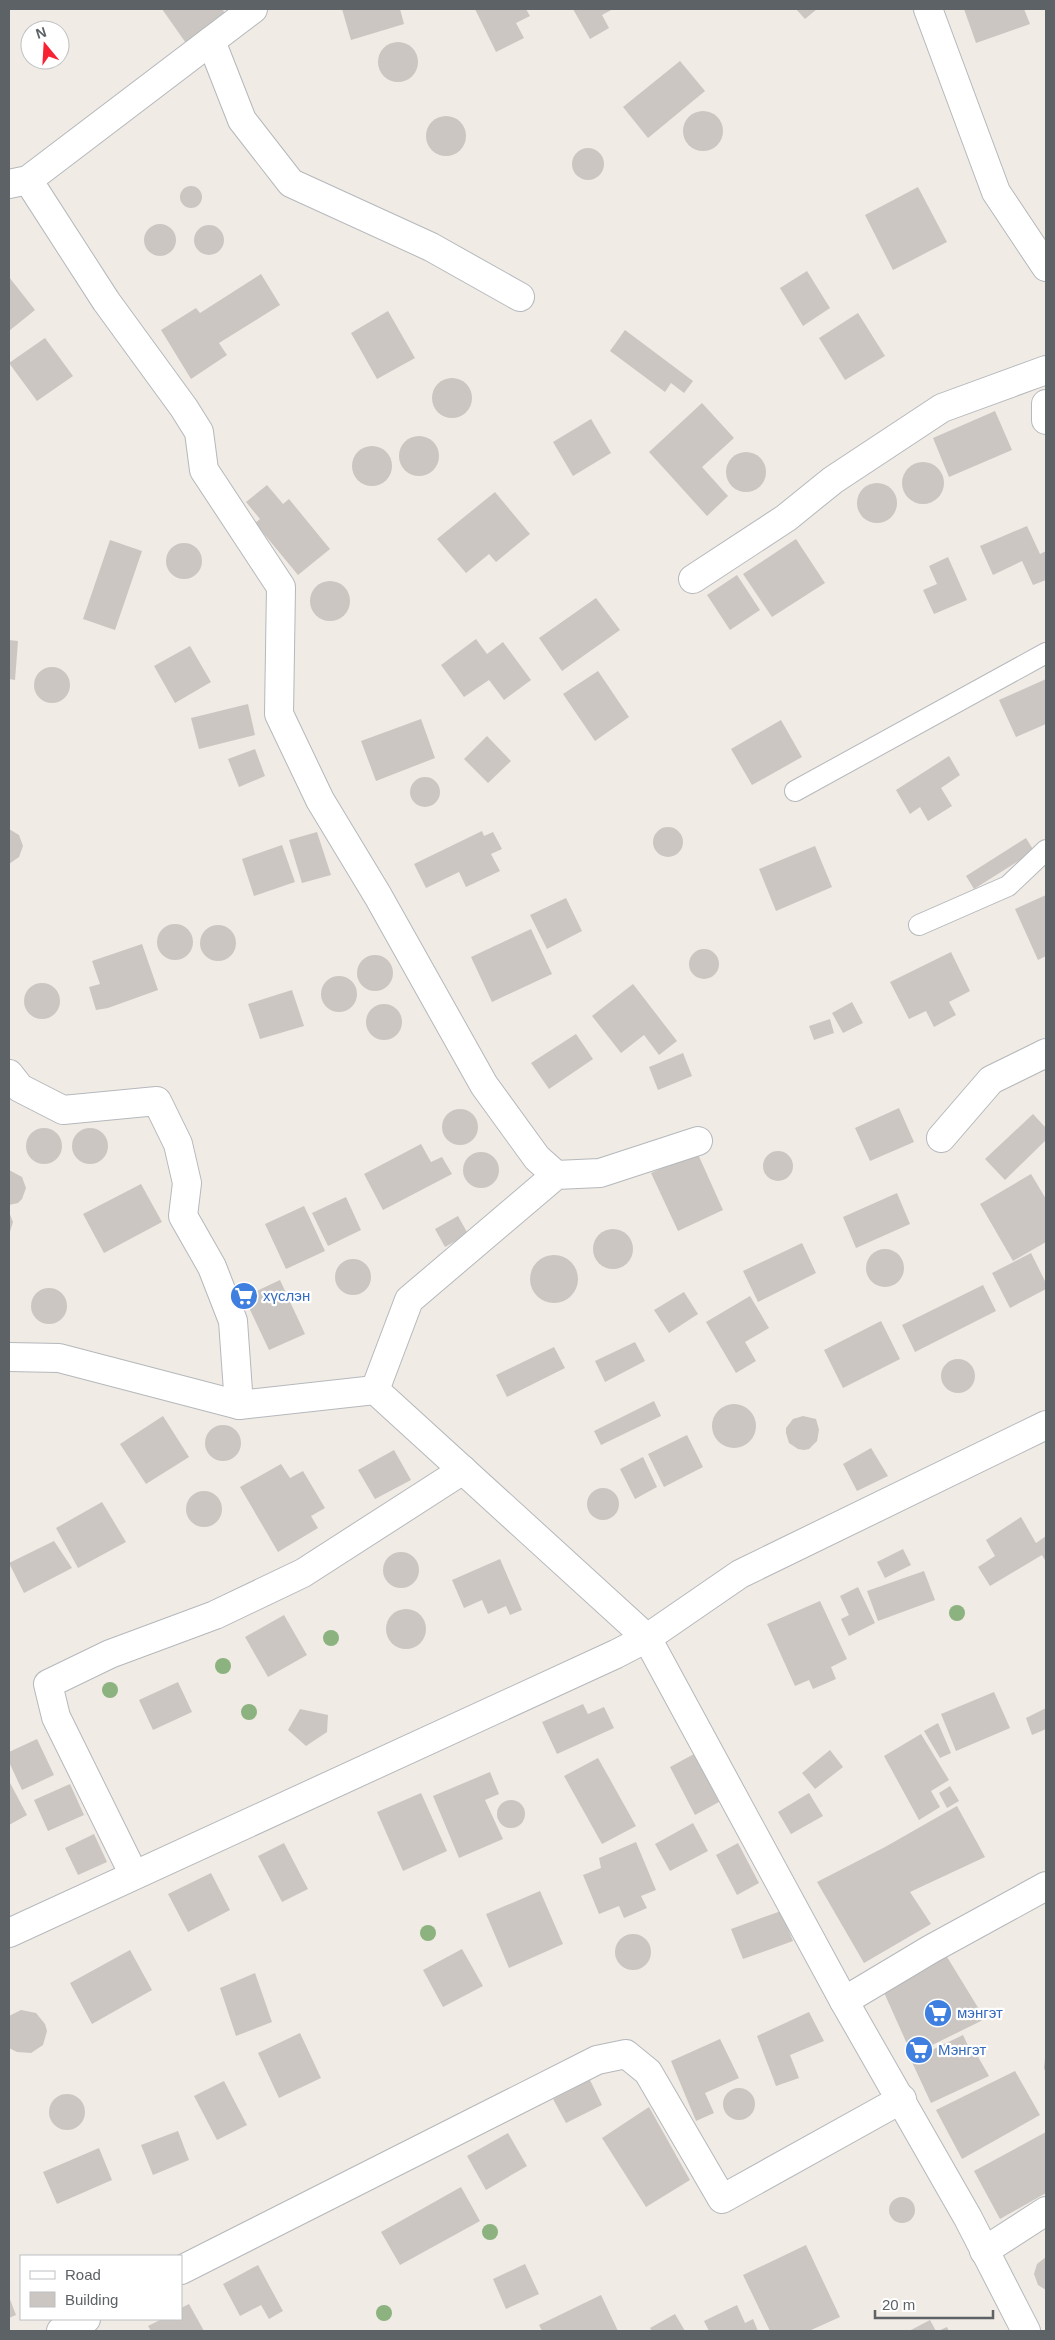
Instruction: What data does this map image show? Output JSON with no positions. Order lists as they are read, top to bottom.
{
  "places": {
    "supermarket": ["хүслэн", "мэнгэт", "Мэнгэт"]
  },
  "legend": ["Road", "Building"],
  "scale_bar": "20 m",
  "north": "top"
}
